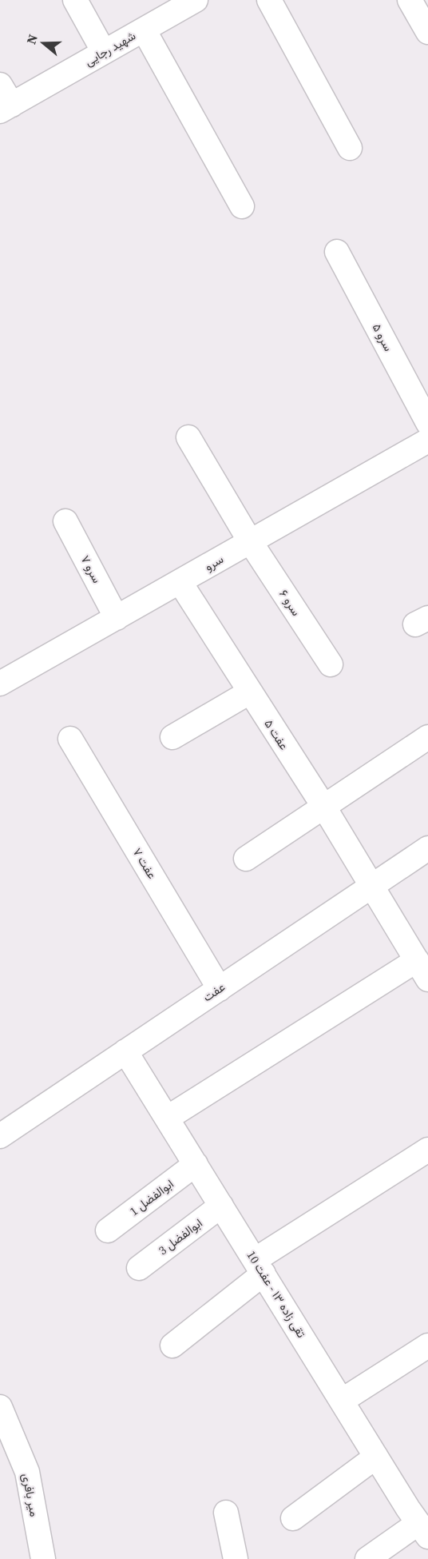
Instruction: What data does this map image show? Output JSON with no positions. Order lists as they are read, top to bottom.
{
  "streets": {
    "street": [
      "شهید رجایی",
      "سرو ۵",
      "سرو",
      "سرو ۷",
      "سرو ۶",
      "عفت ۵",
      "عفت ۷",
      "عفت",
      "ابوالفضل 1",
      "ابوالفضل 3",
      "تقی زاده ۱۳ - عفت 10",
      "میر بافری"
    ]
  },
  "crossings": [
    ["سرو", "سرو ۷"],
    ["سرو", "سرو ۶"],
    ["سرو", "عفت ۵"],
    ["عفت ۵", "عفت"],
    ["عفت ۷", "عفت"],
    ["عفت", "تقی زاده ۱۳ - عفت 10"],
    ["ابوالفضل 1", "تقی زاده ۱۳ - عفت 10"],
    ["ابوالفضل 3", "تقی زاده ۱۳ - عفت 10"]
  ],
  "north": "left"
}
